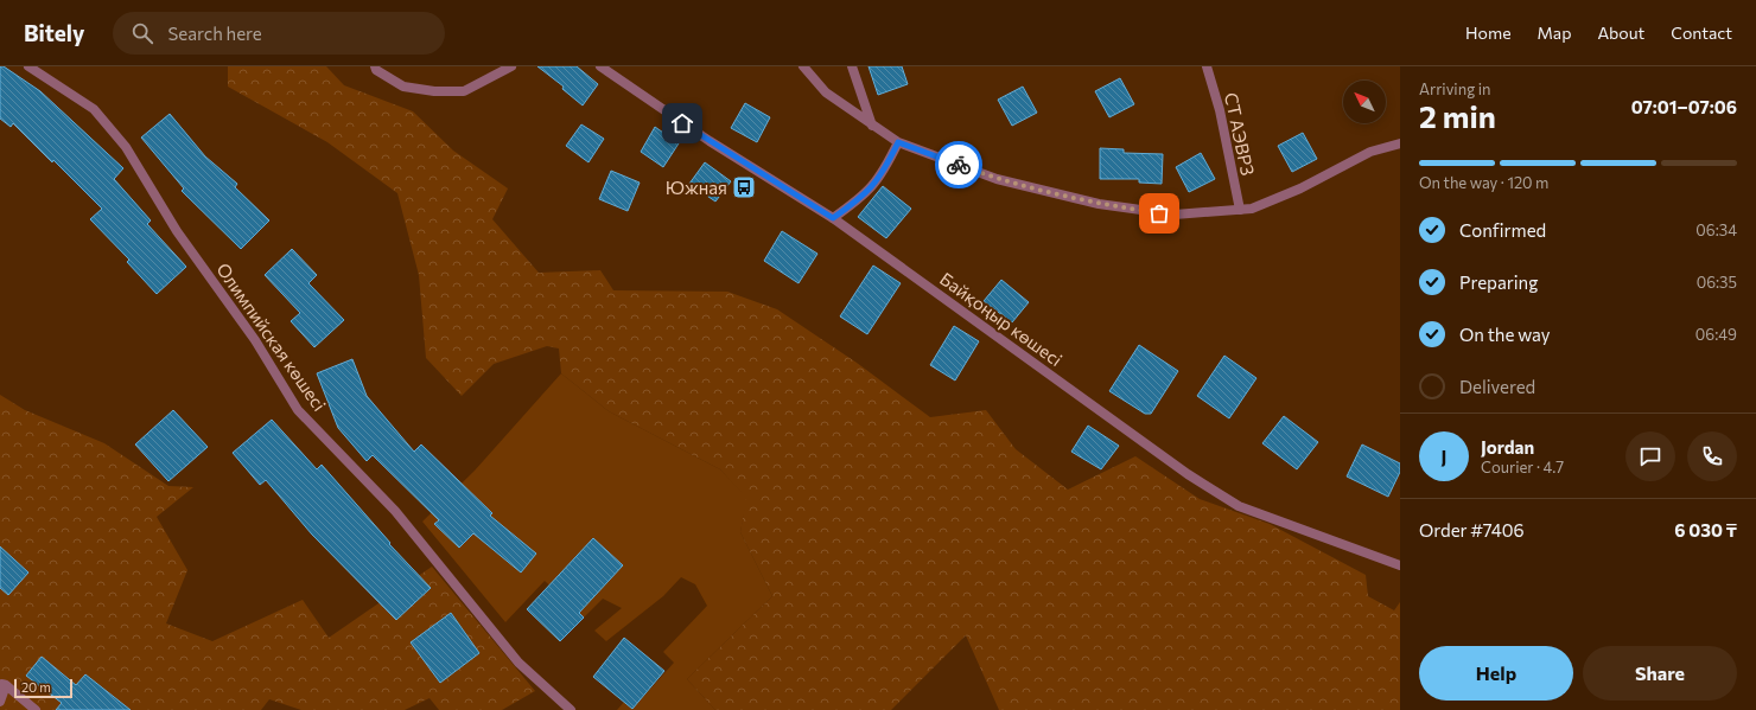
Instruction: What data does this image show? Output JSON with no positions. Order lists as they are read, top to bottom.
{
  "streets": {
    "street": ["СТ АЭВРЗ", "Байқоңыр көшесі", "Олимпийская көшесі"]
  },
  "places": {
    "bus stop": ["Южная"]
  },
  "scale_bar": "20 m",
  "north": "top left",
  "page": {
    "header": "Bitely",
    "search": "Search here",
    "nav": [
      "Home",
      "Map",
      "About",
      "Contact"
    ],
    "heading": ["2 min", "Arriving in", "07:01–07:06"],
    "panel": [
      "Jordan",
      "Courier · 4.7",
      "Order #7406",
      "6 030 ₸"
    ],
    "bar": "On the way · 120 m",
    "list": [
      ["Confirmed", "06:34"],
      ["Preparing", "06:35"],
      ["On the way", "06:49"],
      "Delivered"
    ],
    "round": "J",
    "buttons": ["Help", "Share"],
    "scale": "20 m"
  }
}
